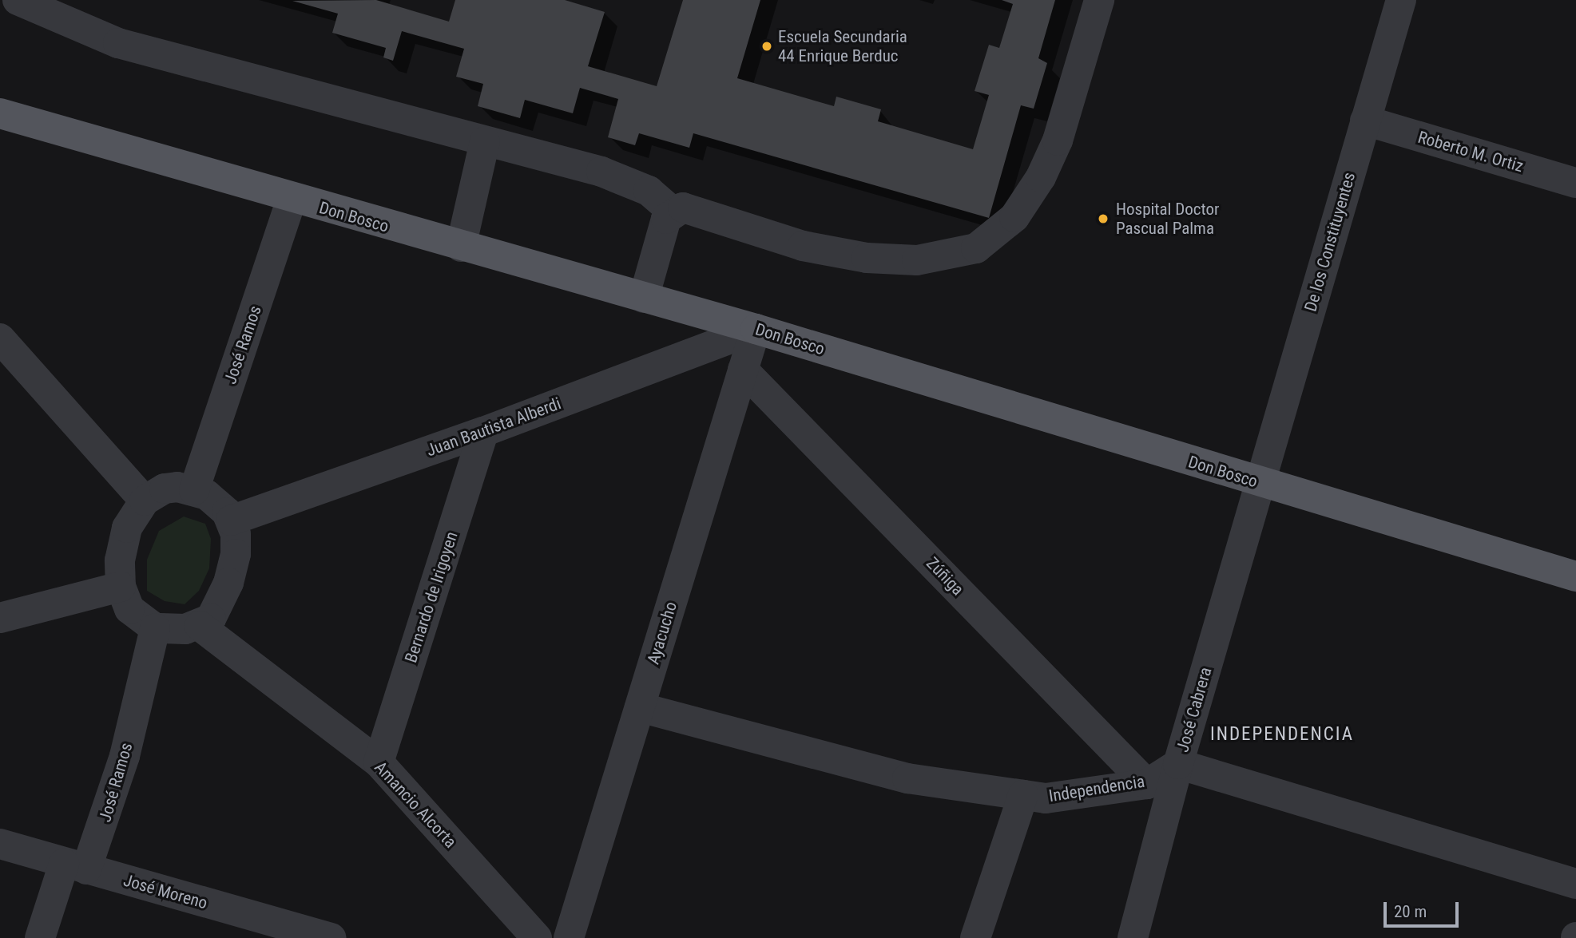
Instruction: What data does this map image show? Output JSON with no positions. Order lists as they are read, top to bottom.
{
  "streets": {
    "main road": ["Don Bosco"],
    "street": [
      "Roberto M. Ortiz",
      "De los Constituyentes",
      "José Ramos",
      "Juan Bautista Alberdi",
      "Zúñiga",
      "Bernardo de Irigoyen",
      "Ayacucho",
      "José Cabrera",
      "Independencia",
      "Amancio Alcorta",
      "José Moreno"
    ]
  },
  "crossings": [
    ["Roberto M. Ortiz", "De los Constituyentes"],
    ["Don Bosco", "De los Constituyentes"],
    ["Don Bosco", "José Ramos"],
    ["Don Bosco", "Juan Bautista Alberdi"],
    ["Don Bosco", "Ayacucho"],
    ["Don Bosco", "José Cabrera"],
    ["De los Constituyentes", "José Cabrera"],
    ["José Ramos", "Juan Bautista Alberdi"],
    ["José Ramos", "Amancio Alcorta"],
    ["José Ramos", "José Moreno"],
    ["Juan Bautista Alberdi", "Bernardo de Irigoyen"],
    ["Juan Bautista Alberdi", "Ayacucho"],
    ["Juan Bautista Alberdi", "Amancio Alcorta"],
    ["Zúñiga", "Ayacucho"],
    ["Zúñiga", "Independencia"],
    ["Bernardo de Irigoyen", "Amancio Alcorta"],
    ["Ayacucho", "Independencia"],
    ["José Cabrera", "Independencia"]
  ],
  "districts": ["INDEPENDENCIA"],
  "places": ["Escuela Secundaria 44 Enrique Berduc", "Hospital Doctor Pascual Palma"],
  "scale_bar": "20 m"
}
